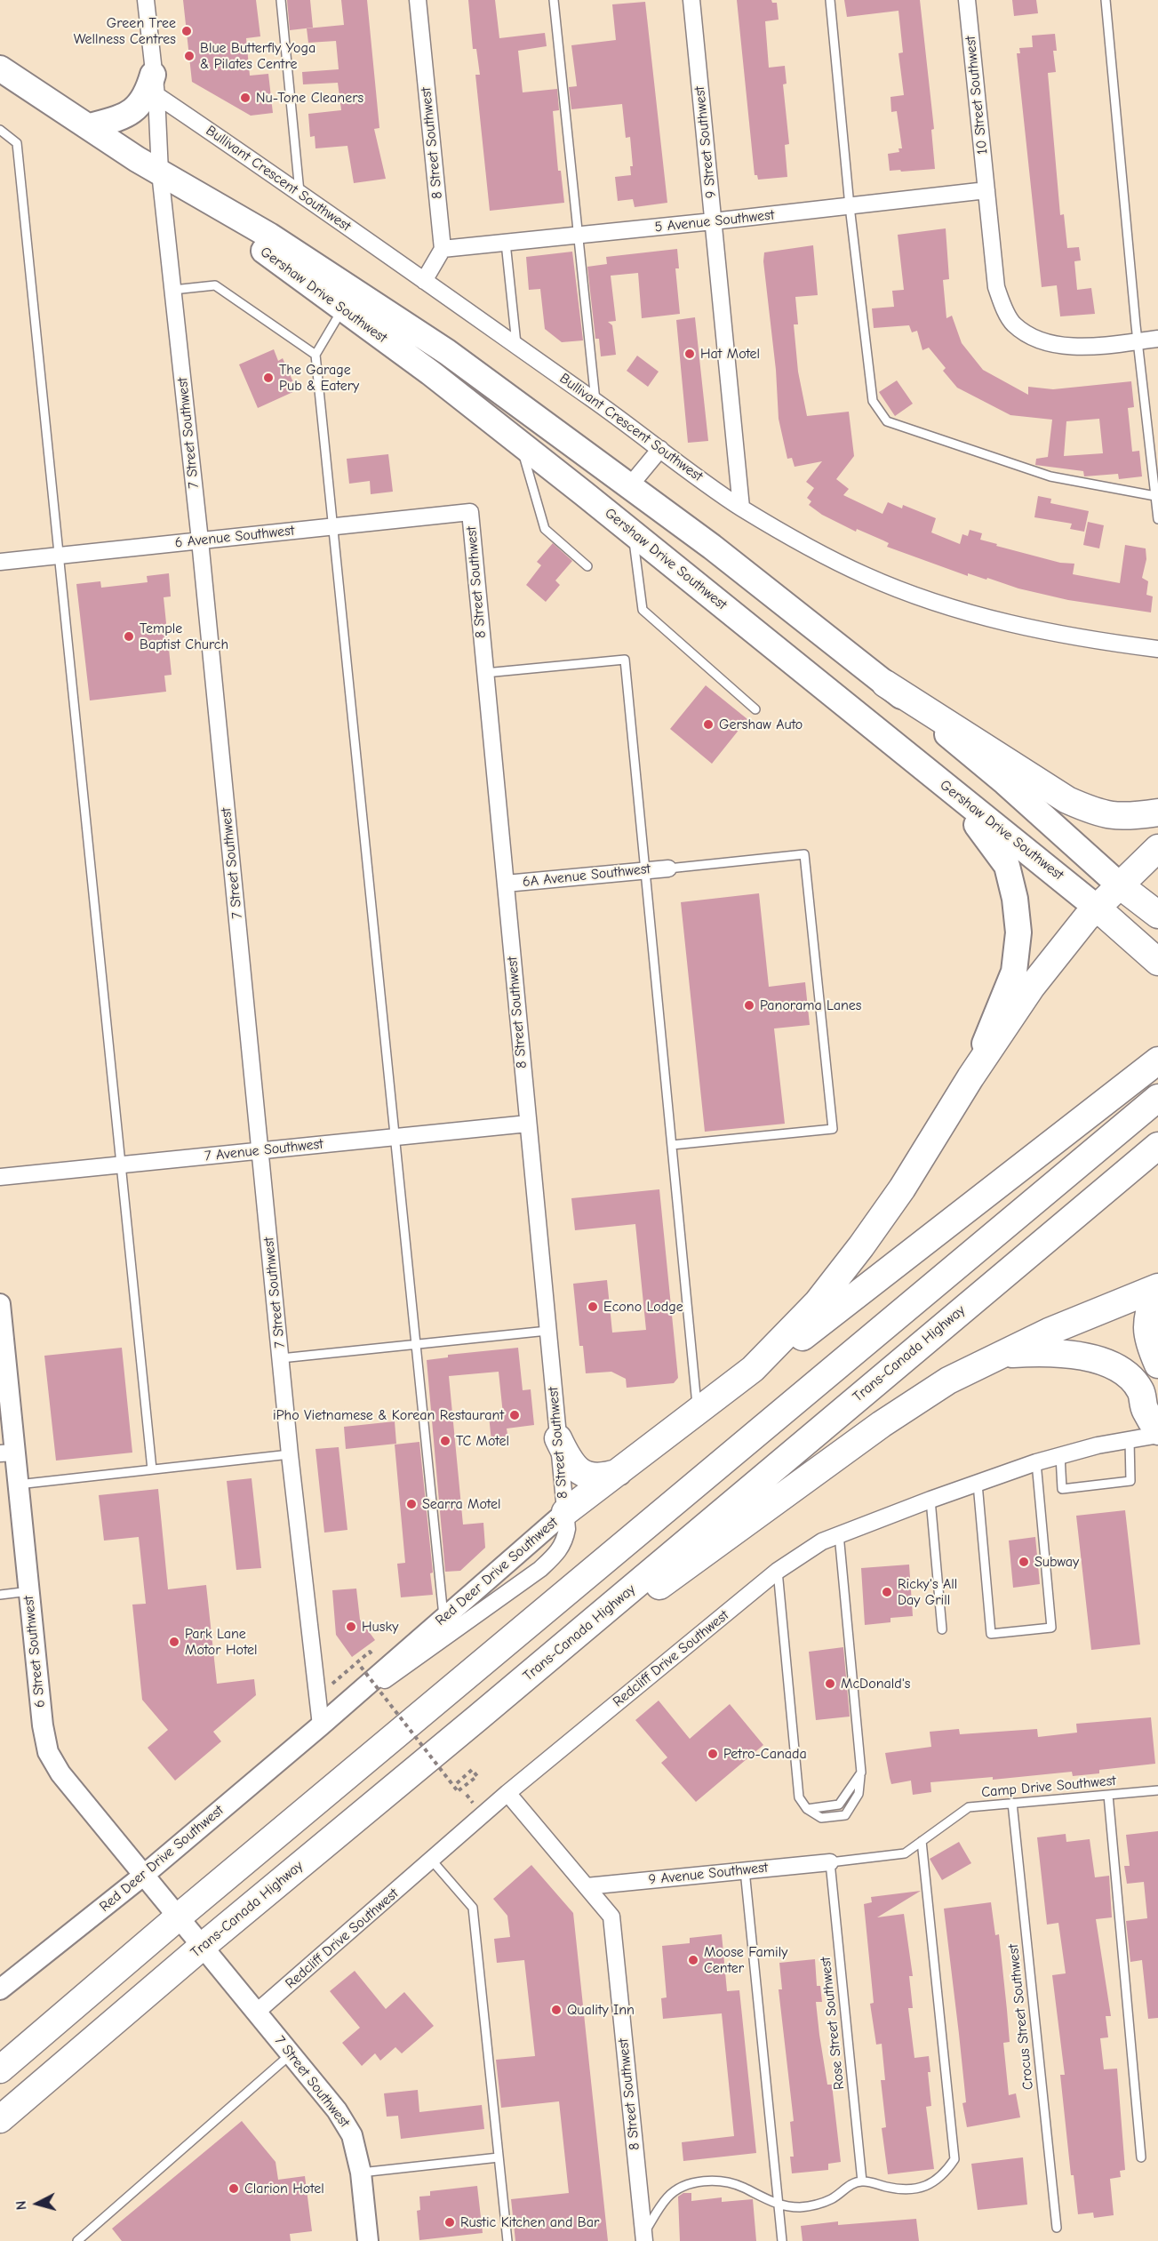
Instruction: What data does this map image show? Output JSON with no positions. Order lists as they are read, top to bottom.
{
  "streets": {
    "highway": ["Gershaw Drive Southwest", "Trans-Canada Highway"],
    "street": [
      "10 Street Southwest",
      "9 Street Southwest",
      "8 Street Southwest",
      "Bullivant Crescent Southwest",
      "5 Avenue Southwest",
      "7 Street Southwest",
      "6 Avenue Southwest",
      "6A Avenue Southwest",
      "7 Avenue Southwest",
      "Red Deer Drive Southwest",
      "6 Street Southwest",
      "Redcliff Drive Southwest",
      "9 Avenue Southwest"
    ],
    "lane": ["Camp Drive Southwest", "Crocus Street Southwest", "Rose Street Southwest"]
  },
  "crossings": [
    ["10 Street Southwest", "5 Avenue Southwest"],
    ["9 Street Southwest", "Bullivant Crescent Southwest"],
    ["9 Street Southwest", "5 Avenue Southwest"],
    ["8 Street Southwest", "5 Avenue Southwest"],
    ["8 Street Southwest", "6 Avenue Southwest"],
    ["8 Street Southwest", "6A Avenue Southwest"],
    ["8 Street Southwest", "7 Avenue Southwest"],
    ["8 Street Southwest", "Red Deer Drive Southwest"],
    ["8 Street Southwest", "Redcliff Drive Southwest"],
    ["8 Street Southwest", "9 Avenue Southwest"],
    ["Bullivant Crescent Southwest", "7 Street Southwest"],
    ["Gershaw Drive Southwest", "7 Street Southwest"],
    ["7 Street Southwest", "6 Avenue Southwest"],
    ["7 Street Southwest", "7 Avenue Southwest"],
    ["7 Street Southwest", "Trans-Canada Highway"],
    ["7 Street Southwest", "Red Deer Drive Southwest"],
    ["7 Street Southwest", "6 Street Southwest"],
    ["7 Street Southwest", "Redcliff Drive Southwest"],
    ["Trans-Canada Highway", "6 Street Southwest"],
    ["Red Deer Drive Southwest", "6 Street Southwest"],
    ["Camp Drive Southwest", "9 Avenue Southwest"],
    ["Camp Drive Southwest", "Crocus Street Southwest"],
    ["Camp Drive Southwest", "Rose Street Southwest"],
    ["9 Avenue Southwest", "Rose Street Southwest"]
  ],
  "places": [
    "Green Tree Wellness Centres",
    "Blue Butterfly Yoga & Pilates Centre",
    "Nu-Tone Cleaners",
    "Hat Motel",
    "The Garage Pub & Eatery",
    "Temple Baptist Church",
    "Gershaw Auto",
    "Panorama Lanes",
    "Econo Lodge",
    "iPho Vietnamese & Korean Restaurant",
    "TC Motel",
    "Searra Motel",
    "Subway",
    "Ricky's All Day Grill",
    "Husky",
    "Park Lane Motor Hotel",
    "McDonald's",
    "Petro-Canada",
    "Moose Family Center",
    "Quality Inn",
    "Clarion Hotel",
    "Rustic Kitchen and Bar"
  ],
  "north": "left"
}
